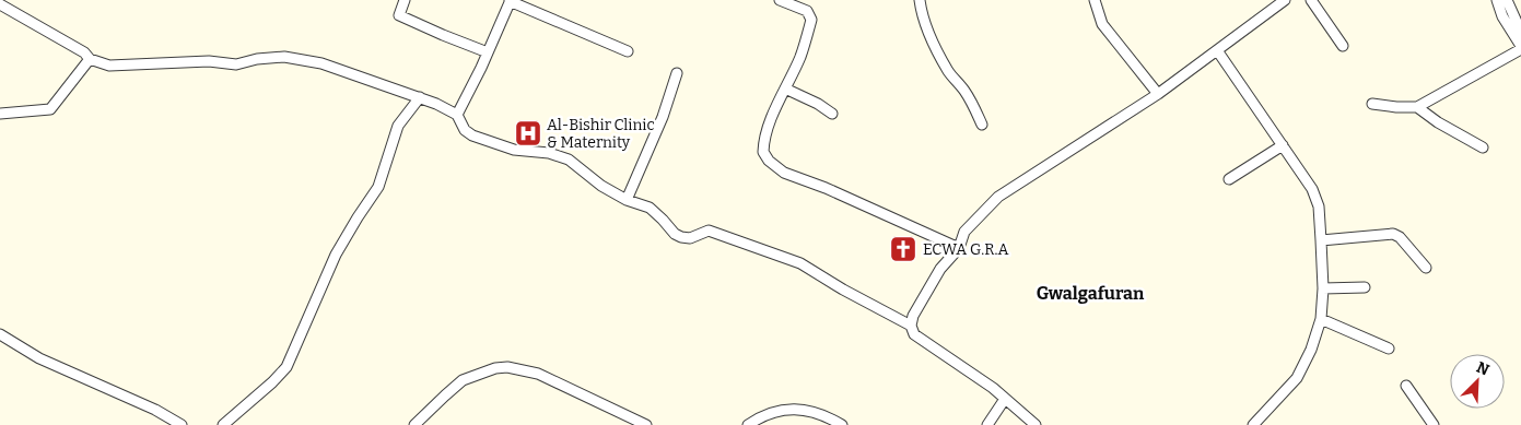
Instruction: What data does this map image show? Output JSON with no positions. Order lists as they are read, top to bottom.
{
  "districts": ["Gwalgafuran"],
  "places": {
    "hospital": ["Al-Bishir Clinic & Maternity"],
    "church": ["ECWA G.R.A"]
  },
  "north": "top right"
}
